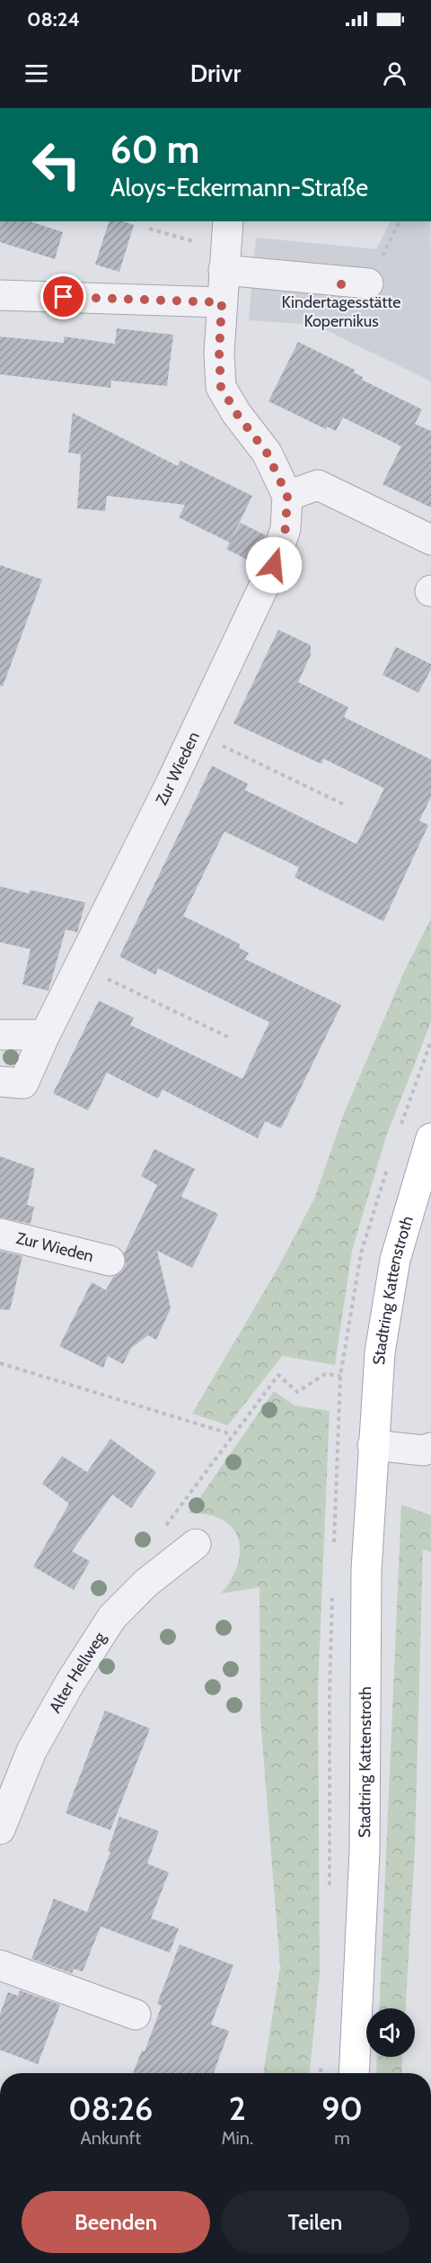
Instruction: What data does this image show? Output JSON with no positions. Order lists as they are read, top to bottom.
{
  "streets": {
    "main road": ["Stadtring Kattenstroth"],
    "street": ["Zur Wieden", "Alter Hellweg"]
  },
  "places": ["Kindertagesstätte Kopernikus"],
  "page": {
    "status": "08:24",
    "header": "Drivr",
    "turn": ["60 m", "Aloys-Eckermann-Straße"],
    "eta": [
      "08:26",
      "Ankunft",
      "2",
      "Min.",
      "90",
      "m"
    ],
    "buttons": ["Beenden", "Teilen"]
  }
}
